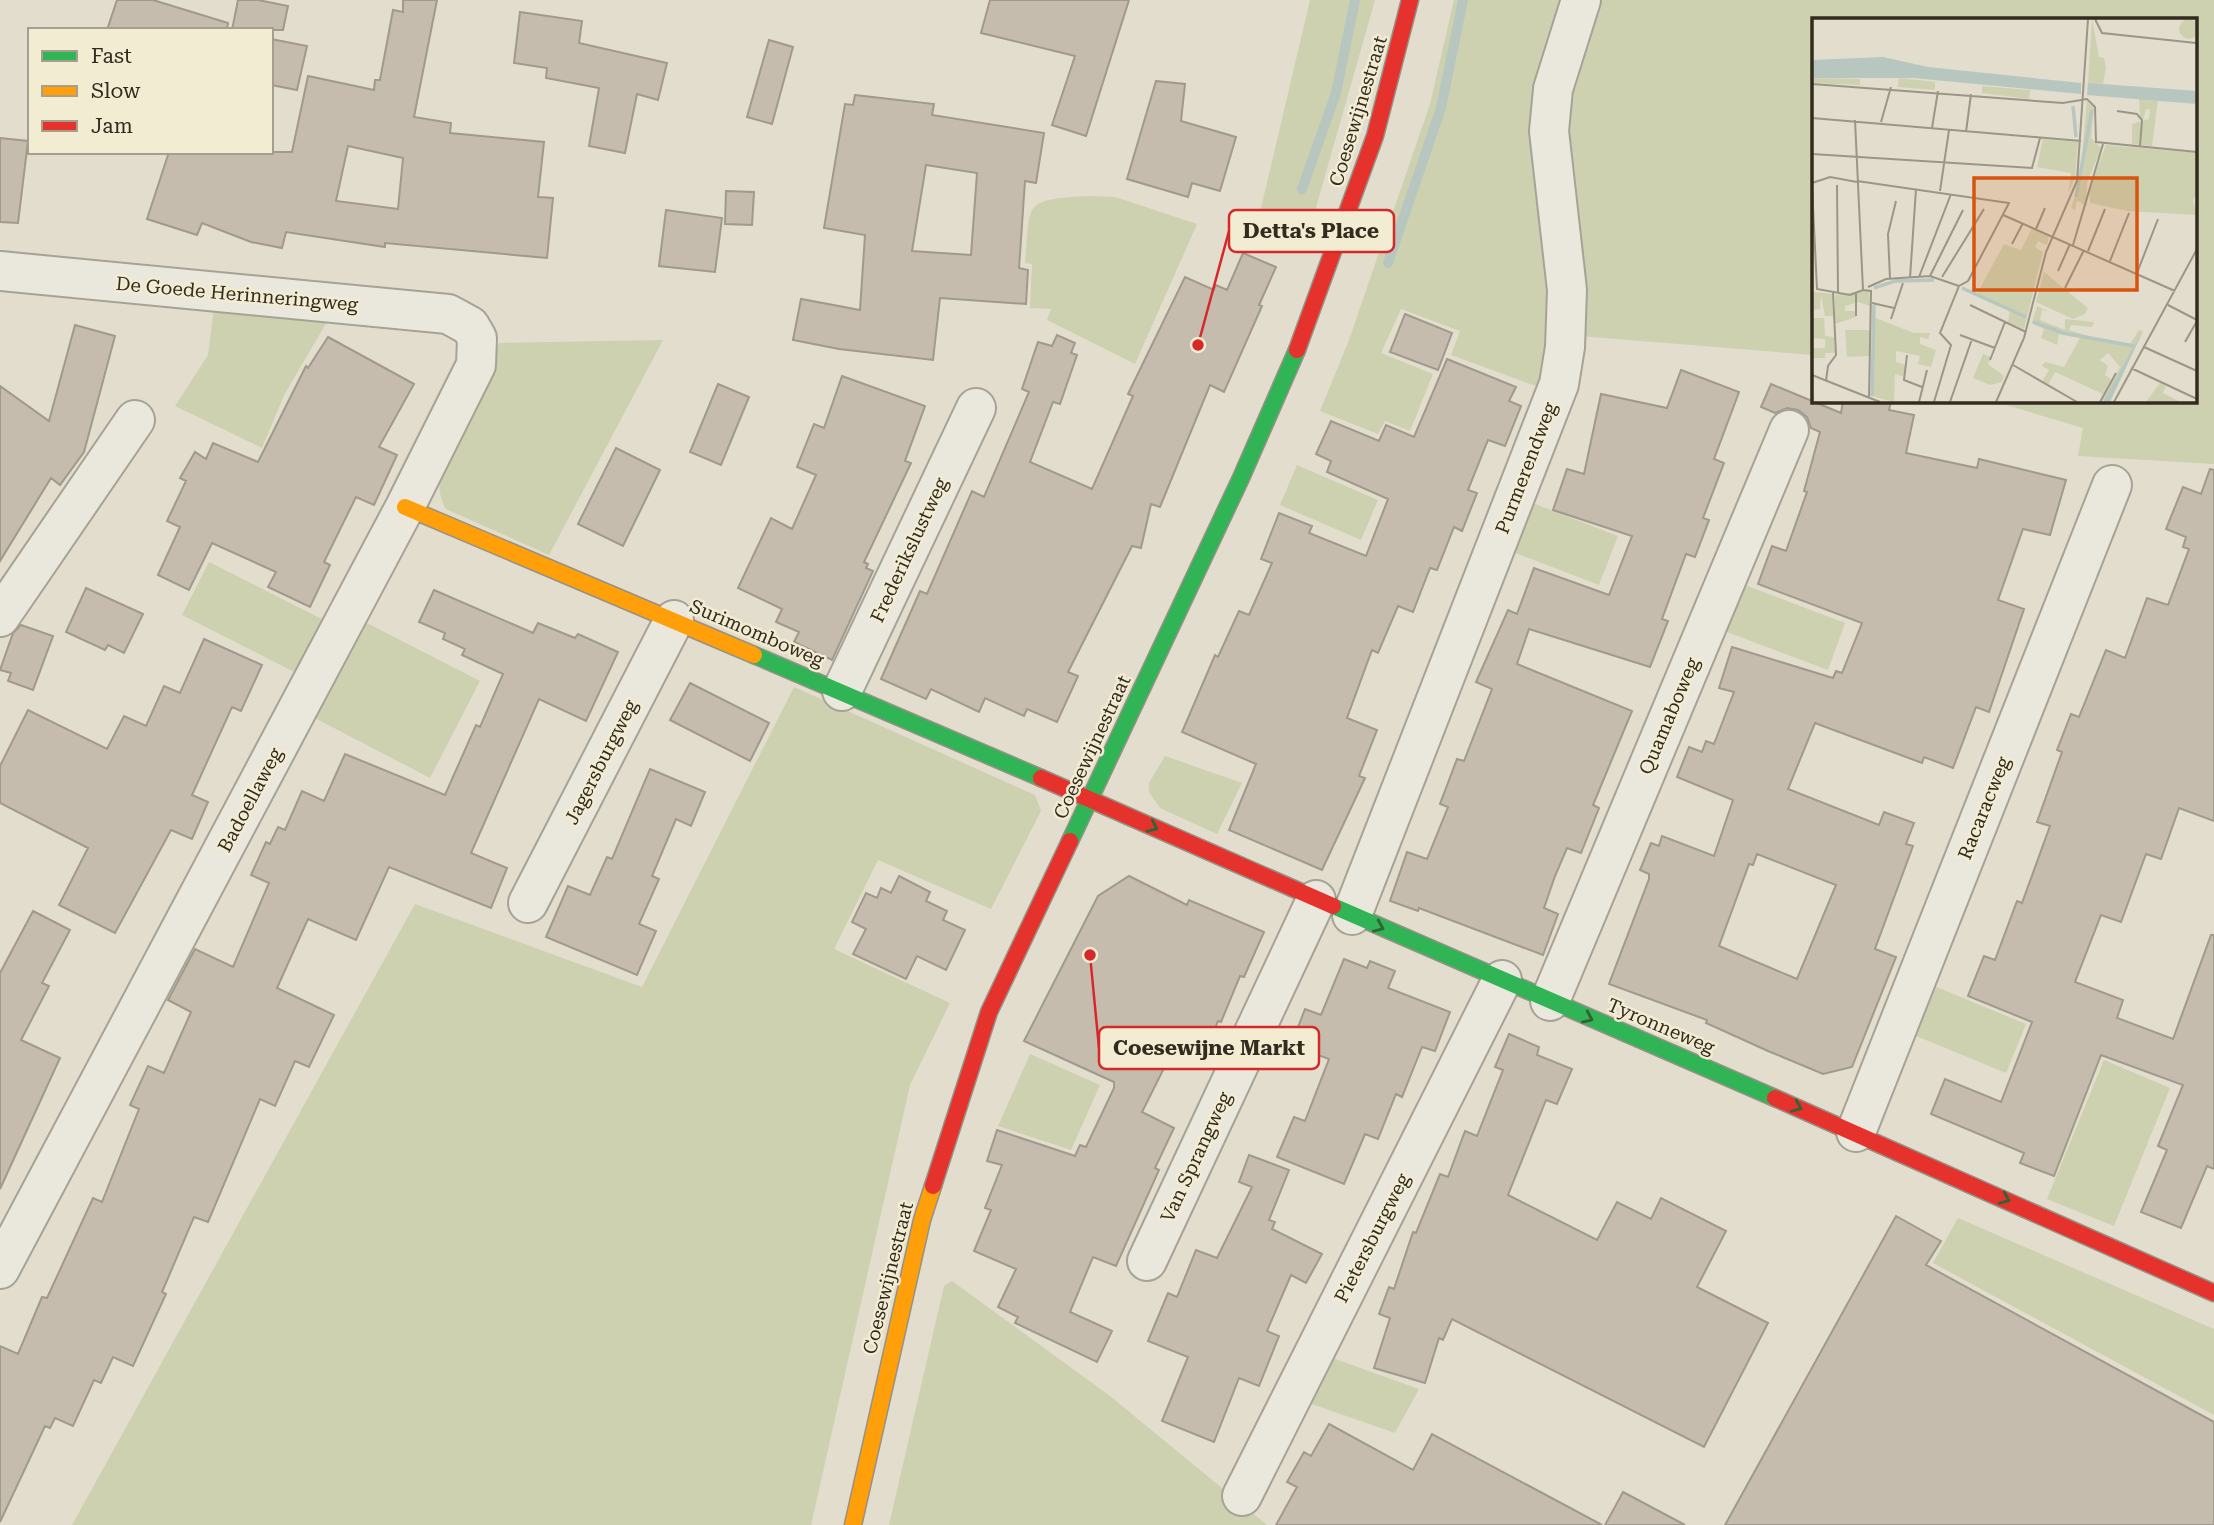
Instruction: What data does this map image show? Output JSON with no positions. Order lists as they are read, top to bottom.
{
  "streets": {
    "street": [
      "Coesewijnestraat",
      "De Goede Herinneringweg",
      "Purmerendweg",
      "Frederikslustweg",
      "Surimomboweg",
      "Quamaboweg",
      "Jagersburgweg",
      "Badoellaweg",
      "Racaracweg",
      "Tyronneweg",
      "Van Sprangweg",
      "Pietersburgweg"
    ]
  },
  "crossings": [
    ["Coesewijnestraat", "Surimomboweg"],
    ["Coesewijnestraat", "Tyronneweg"],
    ["De Goede Herinneringweg", "Badoellaweg"],
    ["Purmerendweg", "Tyronneweg"],
    ["Frederikslustweg", "Surimomboweg"],
    ["Surimomboweg", "Jagersburgweg"],
    ["Surimomboweg", "Badoellaweg"],
    ["Surimomboweg", "Tyronneweg"],
    ["Quamaboweg", "Tyronneweg"],
    ["Racaracweg", "Tyronneweg"],
    ["Tyronneweg", "Van Sprangweg"],
    ["Tyronneweg", "Pietersburgweg"]
  ],
  "one_way": ["Tyronneweg"],
  "places": ["Detta's Place", "Coesewijne Markt"],
  "legend": ["Fast", "Slow", "Jam"]
}
